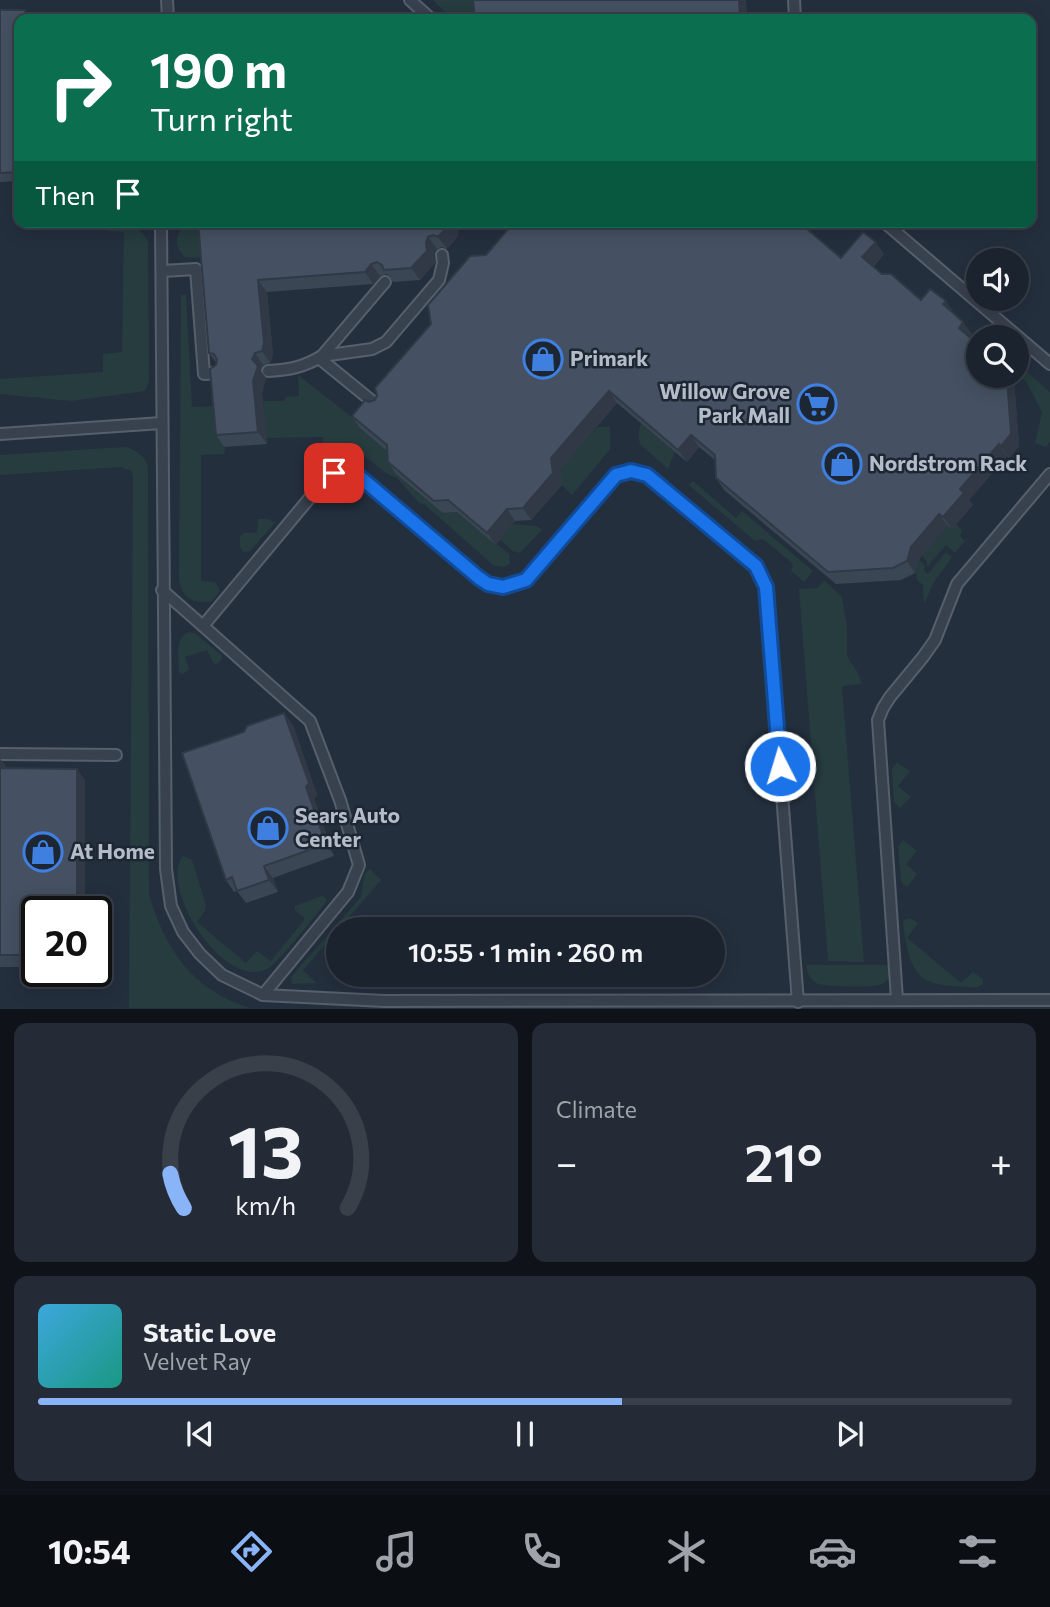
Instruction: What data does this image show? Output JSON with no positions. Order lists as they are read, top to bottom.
{
  "places": {
    "shop": [
      "Primark",
      "Nordstrom Rack",
      "Sears Auto Center",
      "At Home"
    ],
    "supermarket": ["Willow Grove Park Mall"]
  },
  "page": {
    "turn": ["190 m", "Turn right"],
    "then": "Then",
    "limit": "20",
    "trip": "10:55 · 1 min · 260 m",
    "tile": "Climate",
    "heat": ["−", "21°", "+"],
    "song": ["Static Love", "Velvet Ray"],
    "tabs": "10:54",
    "gauge": ["13", "km/h"]
  }
}
